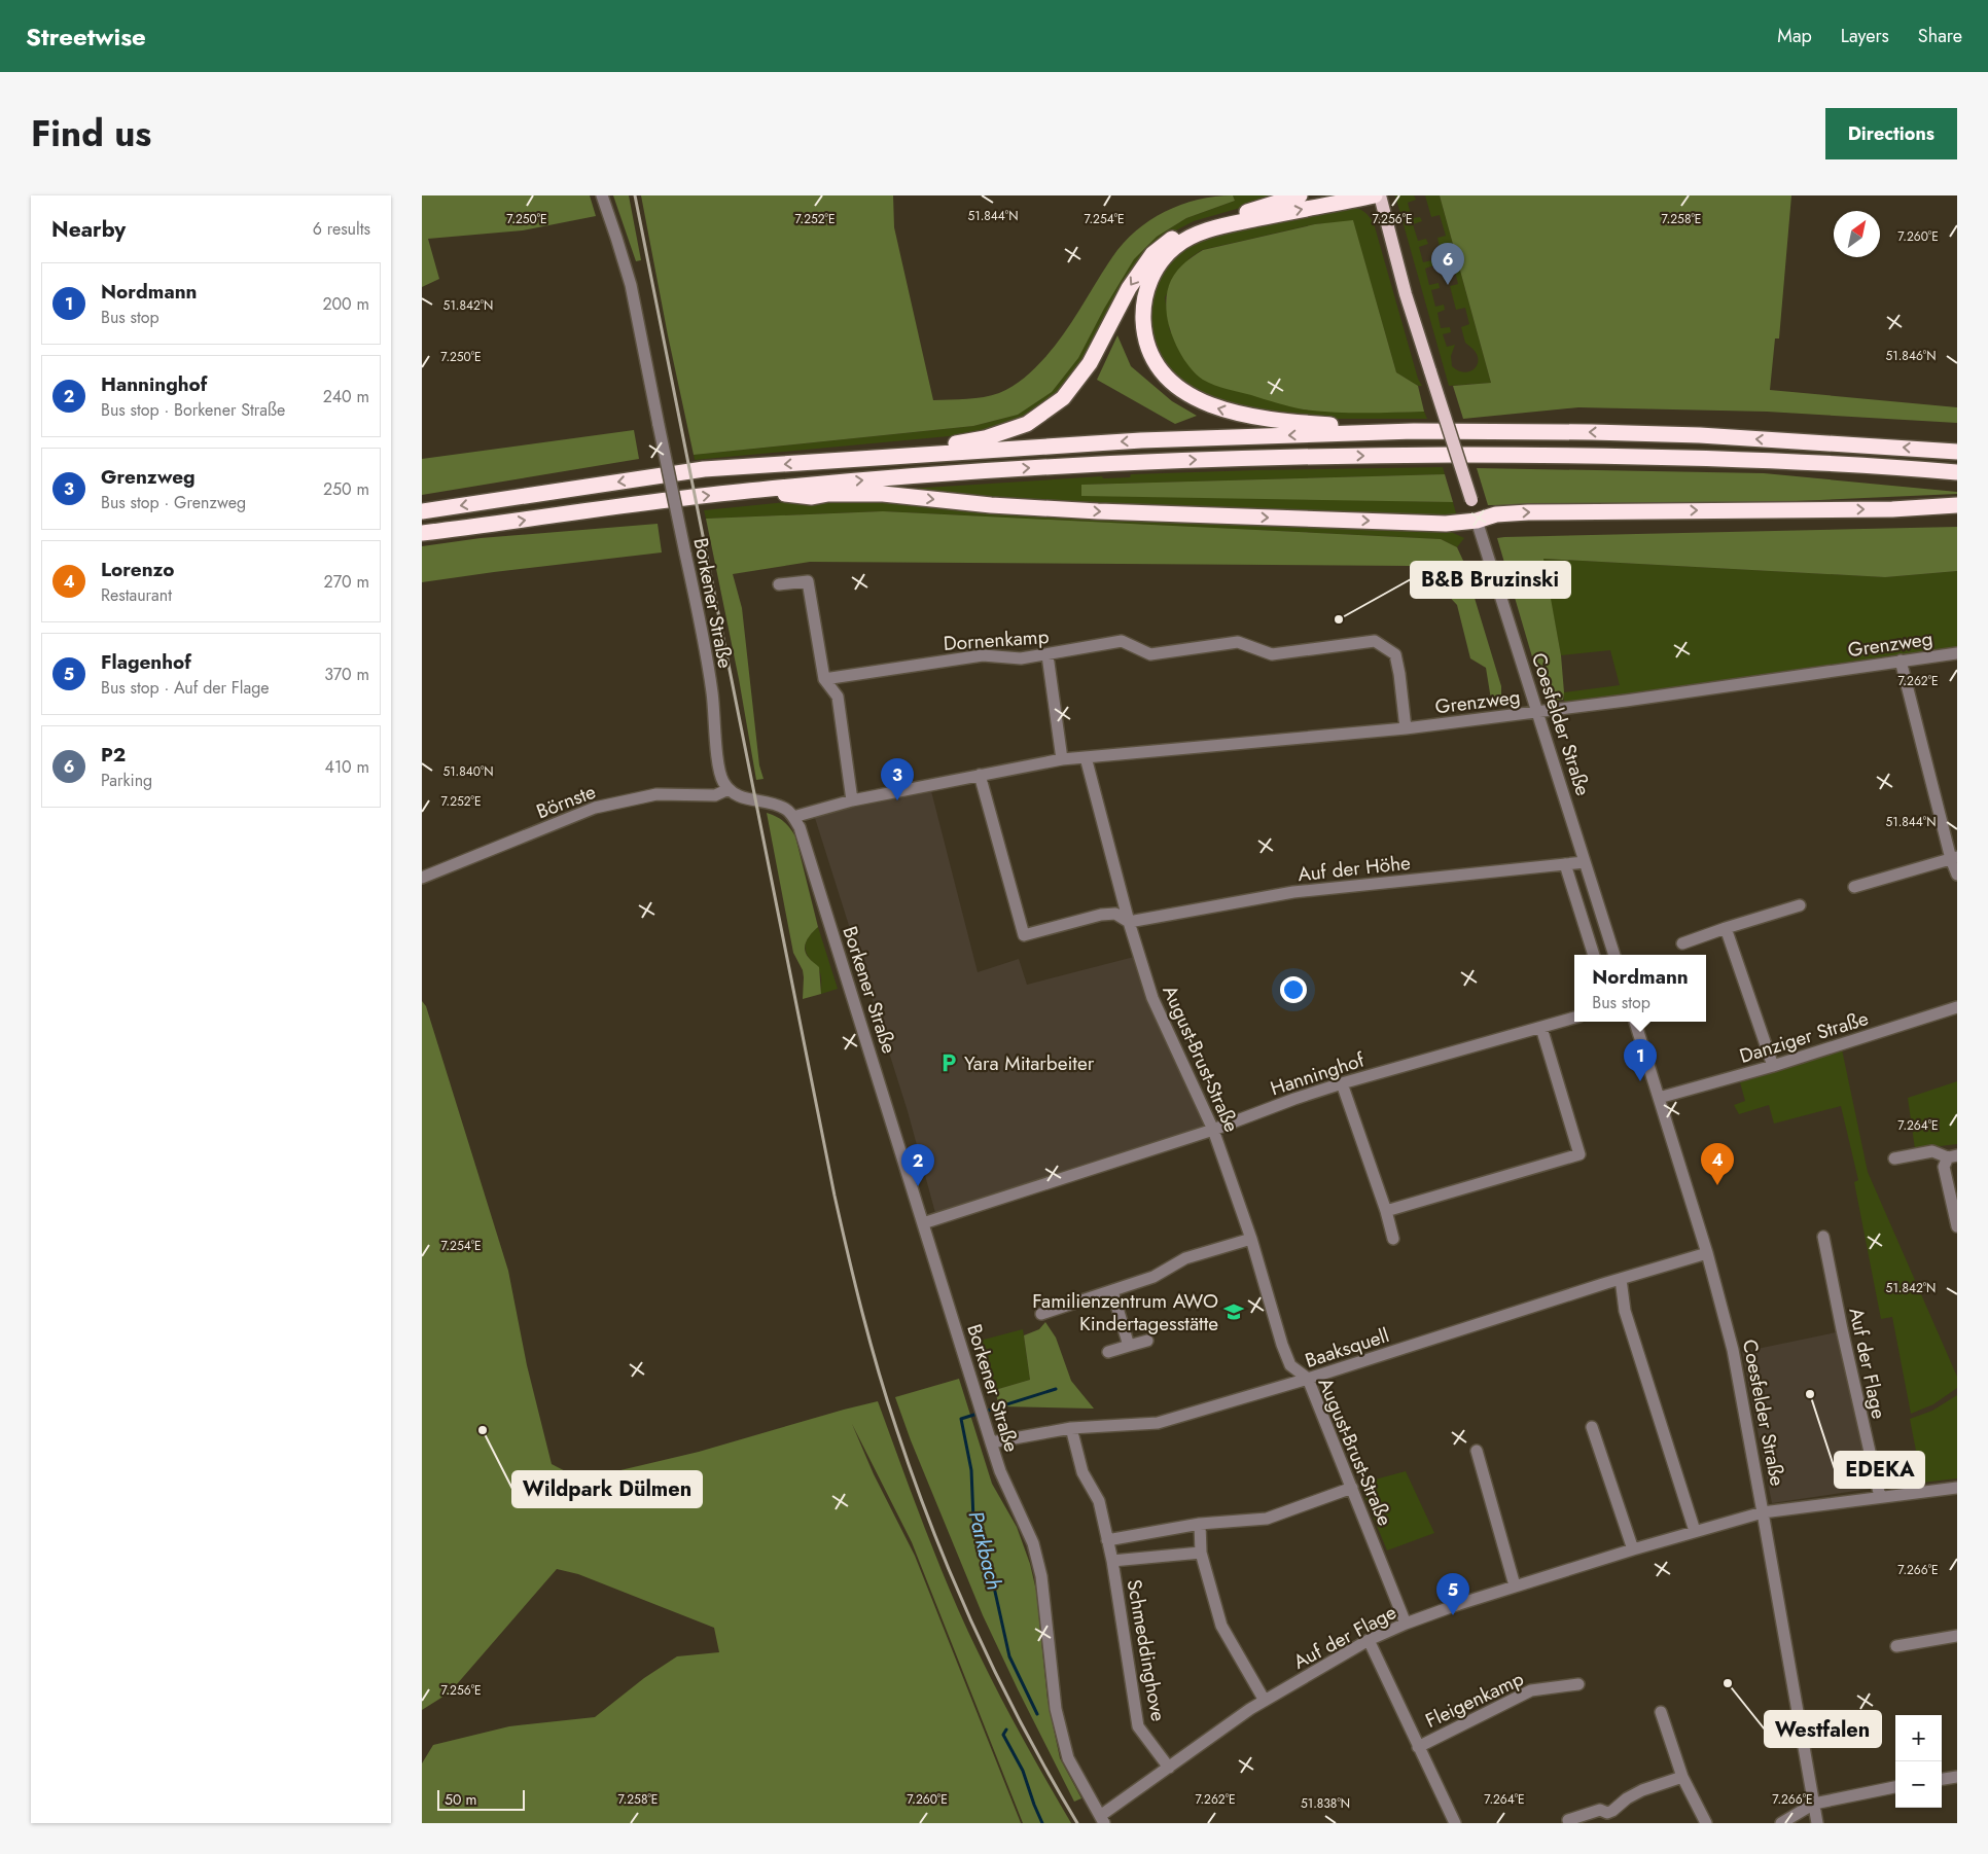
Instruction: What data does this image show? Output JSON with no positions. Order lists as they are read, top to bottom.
{
  "streets": {
    "main road": ["Coesfelder Straße"],
    "street": [
      "Borkener Straße",
      "Dornenkamp",
      "Grenzweg",
      "Börnste",
      "Auf der Höhe",
      "Danziger Straße",
      "August-Brust-Straße",
      "Hanninghof",
      "Baaksquell",
      "Auf der Flage",
      "Schmeddinghove",
      "Fleigenkamp"
    ]
  },
  "crossings": [
    ["Borkener Straße", "Grenzweg"],
    ["Borkener Straße", "Börnste"],
    ["Borkener Straße", "Hanninghof"],
    ["Borkener Straße", "Baaksquell"],
    ["Borkener Straße", "Auf der Flage"],
    ["Dornenkamp", "Grenzweg"],
    ["Grenzweg", "Coesfelder Straße"],
    ["Grenzweg", "August-Brust-Straße"],
    ["Coesfelder Straße", "Auf der Höhe"],
    ["Coesfelder Straße", "Danziger Straße"],
    ["Coesfelder Straße", "Baaksquell"],
    ["Coesfelder Straße", "Auf der Flage"],
    ["Auf der Höhe", "August-Brust-Straße"],
    ["August-Brust-Straße", "Hanninghof"],
    ["August-Brust-Straße", "Baaksquell"],
    ["August-Brust-Straße", "Auf der Flage"],
    ["Baaksquell", "Schmeddinghove"],
    ["Auf der Flage", "Schmeddinghove"],
    ["Auf der Flage", "Fleigenkamp"]
  ],
  "water": ["Parkbach"],
  "places": {
    "other": [
      "B&B Bruzinski",
      "EDEKA",
      "Wildpark Dülmen",
      "Westfalen"
    ],
    "parking": ["Yara Mitarbeiter"],
    "school or university": ["Familienzentrum AWO Kindertagesstätte"]
  },
  "scale_bar": "50 m",
  "north": "top right",
  "page": {
    "header": "Streetwise",
    "nav": ["Map", "Layers", "Share"],
    "title": "Find us",
    "buttons": "Directions",
    "heading": ["Nearby", "6 results"],
    "pins": [
      "6",
      "3",
      "1",
      "4",
      "2",
      "5"
    ],
    "list": [
      {
        "mark": "1",
        "name": "Nordmann",
        "note": "Bus stop",
        "value": "200 m"
      },
      {
        "mark": "2",
        "name": "Hanninghof",
        "note": "Bus stop · Borkener Straße",
        "value": "240 m"
      },
      {
        "mark": "3",
        "name": "Grenzweg",
        "note": "Bus stop · Grenzweg",
        "value": "250 m"
      },
      {
        "mark": "4",
        "name": "Lorenzo",
        "note": "Restaurant",
        "value": "270 m"
      },
      {
        "mark": "5",
        "name": "Flagenhof",
        "note": "Bus stop · Auf der Flage",
        "value": "370 m"
      },
      {
        "mark": "6",
        "name": "P2",
        "note": "Parking",
        "value": "410 m"
      }
    ],
    "popup": ["Nordmann", "Bus stop"],
    "map_buttons": ["+", "−"],
    "scale": "50 m"
  },
  "coordinates": [
    "51.844°N",
    "7.250°E",
    "7.252°E",
    "7.254°E",
    "7.256°E",
    "7.258°E",
    "7.260°E",
    "51.842°N",
    "51.846°N",
    "7.262°E",
    "51.840°N",
    "7.264°E",
    "7.266°E",
    "51.838°N"
  ]
}
